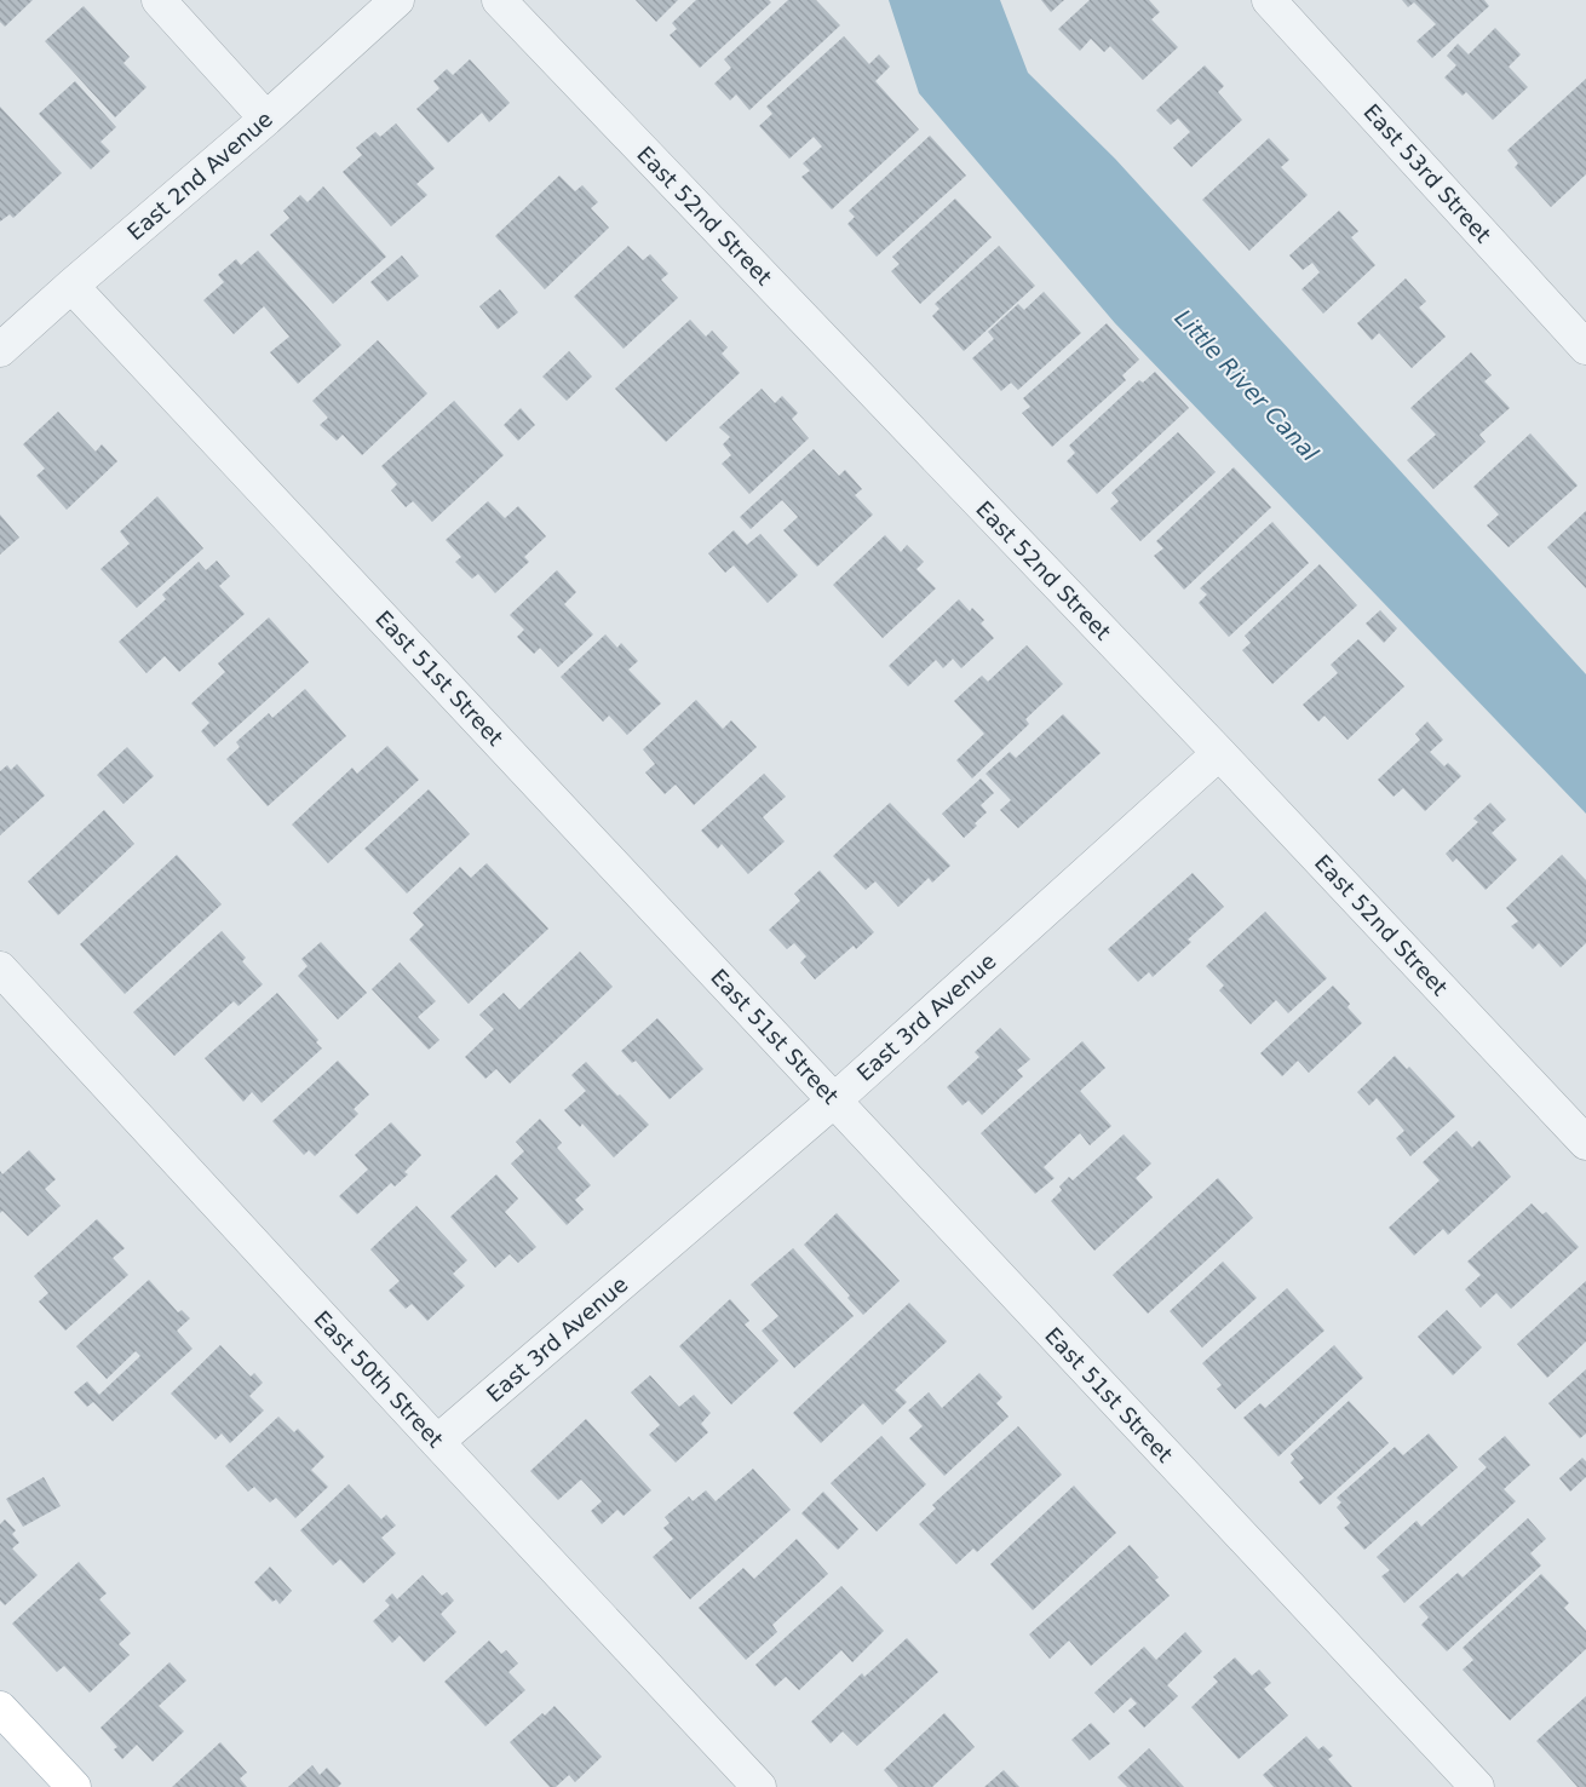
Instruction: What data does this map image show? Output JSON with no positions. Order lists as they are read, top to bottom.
{
  "streets": {
    "street": [
      "East 53rd Street",
      "East 2nd Avenue",
      "East 52nd Street",
      "East 51st Street",
      "East 3rd Avenue",
      "East 50th Street"
    ]
  },
  "crossings": [
    ["East 2nd Avenue", "East 51st Street"],
    ["East 52nd Street", "East 3rd Avenue"],
    ["East 51st Street", "East 3rd Avenue"],
    ["East 3rd Avenue", "East 50th Street"]
  ],
  "water": ["Little River Canal"]
}
